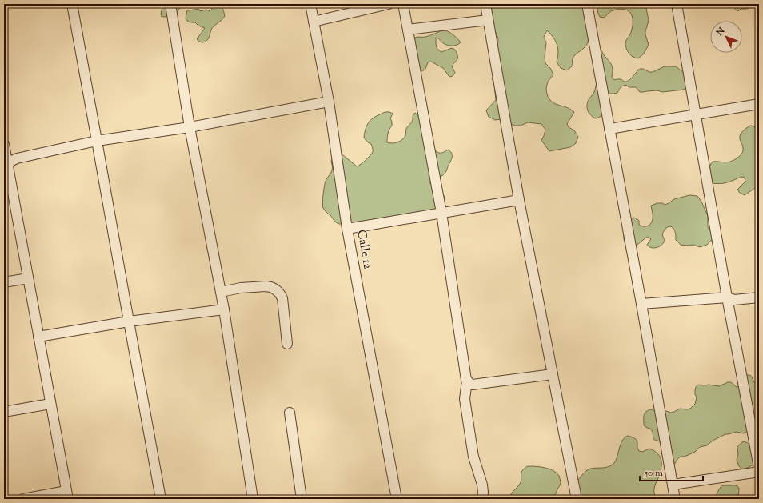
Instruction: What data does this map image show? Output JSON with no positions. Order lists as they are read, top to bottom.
{
  "streets": {
    "street": ["Calle 12"]
  },
  "scale_bar": "50 m",
  "north": "top left"
}
